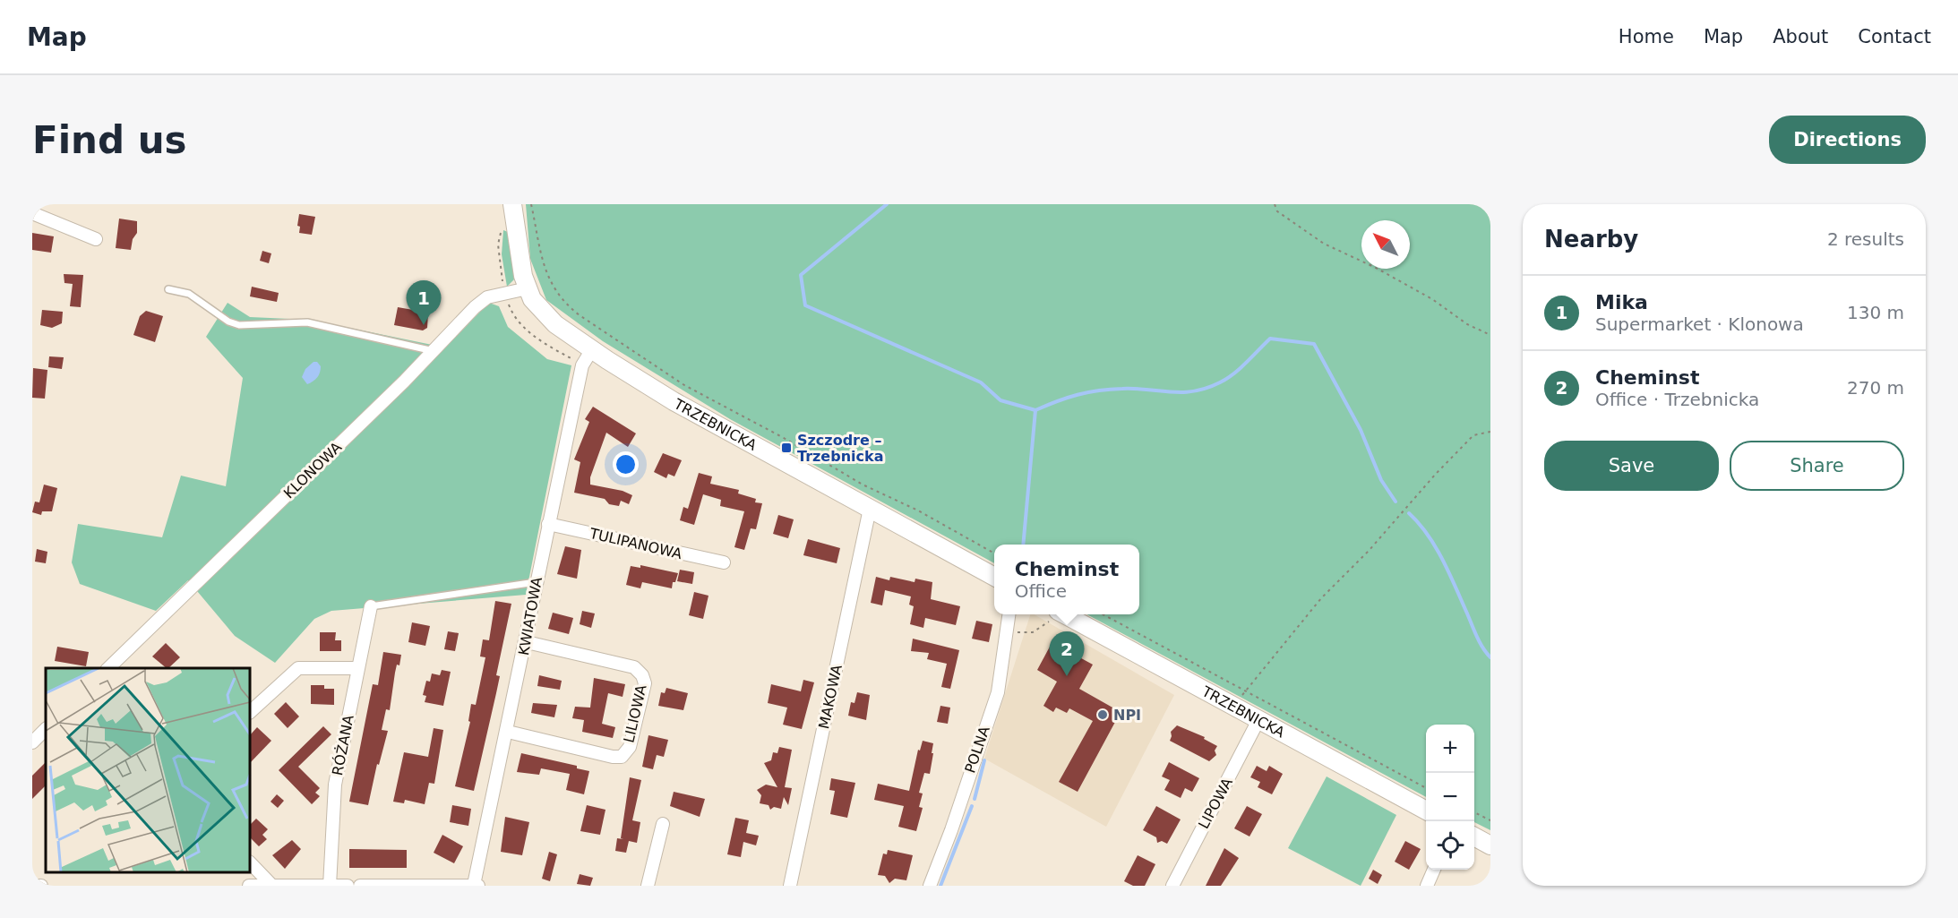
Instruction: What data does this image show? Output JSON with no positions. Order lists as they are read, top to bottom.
{
  "streets": {
    "street": [
      "TRZEBNICKA",
      "KLONOWA",
      "TULIPANOWA",
      "KWIATOWA",
      "MAKOWA",
      "LILIOWA",
      "RÓŻANA",
      "POLNA",
      "LIPOWA"
    ]
  },
  "crossings": [
    ["TRZEBNICKA", "KLONOWA"],
    ["TRZEBNICKA", "KWIATOWA"],
    ["TRZEBNICKA", "MAKOWA"],
    ["TRZEBNICKA", "LIPOWA"],
    ["TULIPANOWA", "KWIATOWA"],
    ["KWIATOWA", "LILIOWA"]
  ],
  "places": {
    "transit": ["Szczodre – Trzebnicka"],
    "other": ["NPI"]
  },
  "north": "top left",
  "page": {
    "header": "Map",
    "nav": [
      "Home",
      "Map",
      "About",
      "Contact"
    ],
    "buttons": [
      "Directions",
      ["Save", "Share"]
    ],
    "title": "Find us",
    "heading": ["Nearby", "2 results"],
    "list": [
      {
        "mark": "1",
        "name": "Mika",
        "note": "Supermarket · Klonowa",
        "value": "130 m"
      },
      {
        "mark": "2",
        "name": "Cheminst",
        "note": "Office · Trzebnicka",
        "value": "270 m"
      }
    ],
    "pins": ["1", "2"],
    "popup": ["Cheminst", "Office"],
    "map_buttons": ["+", "−"]
  }
}
